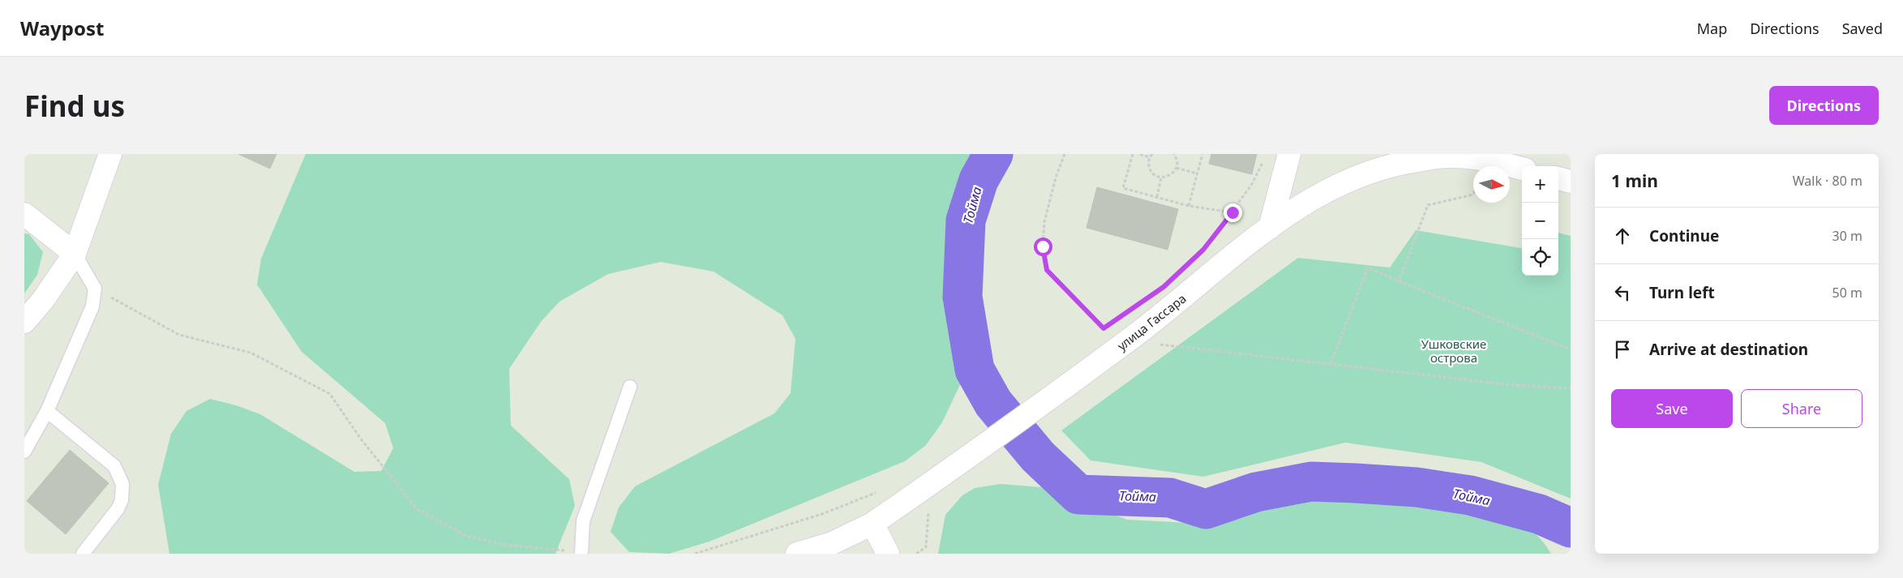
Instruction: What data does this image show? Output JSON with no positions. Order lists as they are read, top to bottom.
{
  "streets": {
    "main road": ["улица Гассара"]
  },
  "water": ["Тойма"],
  "parks": ["Ушковские острова"],
  "north": "right",
  "page": {
    "header": "Waypost",
    "nav": ["Map", "Directions", "Saved"],
    "buttons": [
      "Directions",
      ["Save", "Share"]
    ],
    "title": "Find us",
    "heading": ["1 min", "Walk · 80 m"],
    "map_buttons": ["+", "−"],
    "list": [
      ["Continue", "30 m"],
      ["Turn left", "50 m"],
      "Arrive at destination"
    ]
  }
}
